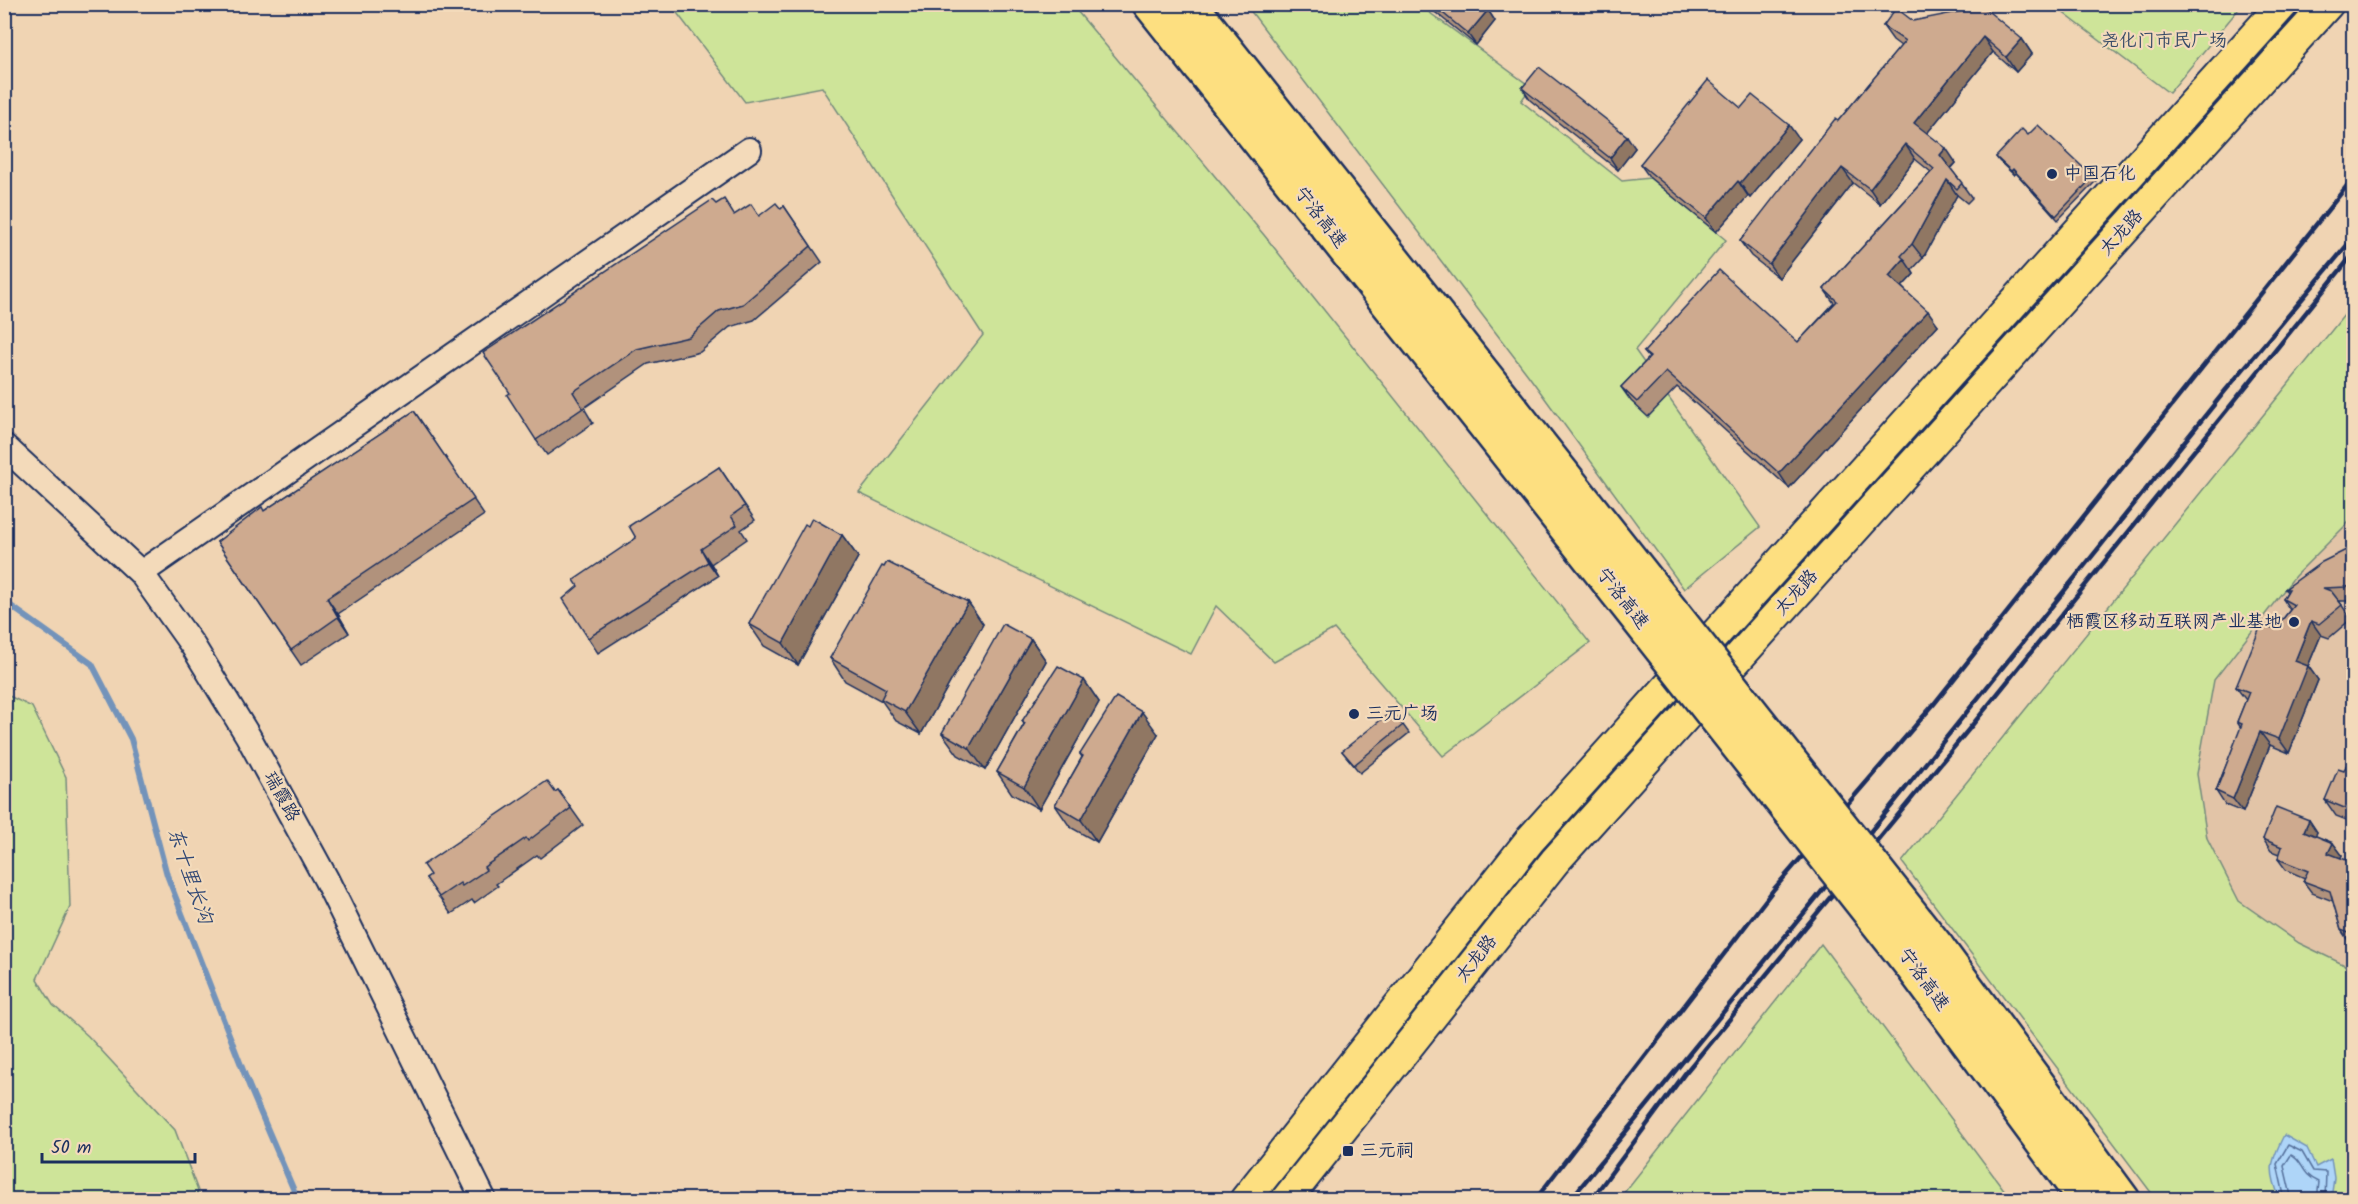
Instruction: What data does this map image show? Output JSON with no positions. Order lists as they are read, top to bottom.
{
  "streets": {
    "highway": ["宁洛高速"],
    "main road": ["太龙路"],
    "street": ["瑞霞路"]
  },
  "water": ["东十里长沟"],
  "parks": ["尧化门市民广场"],
  "places": {
    "other": ["中国石化", "栖霞区移动互联网产业基地", "三元广场"],
    "transit": ["三元祠"]
  },
  "scale_bar": "50 m"
}
